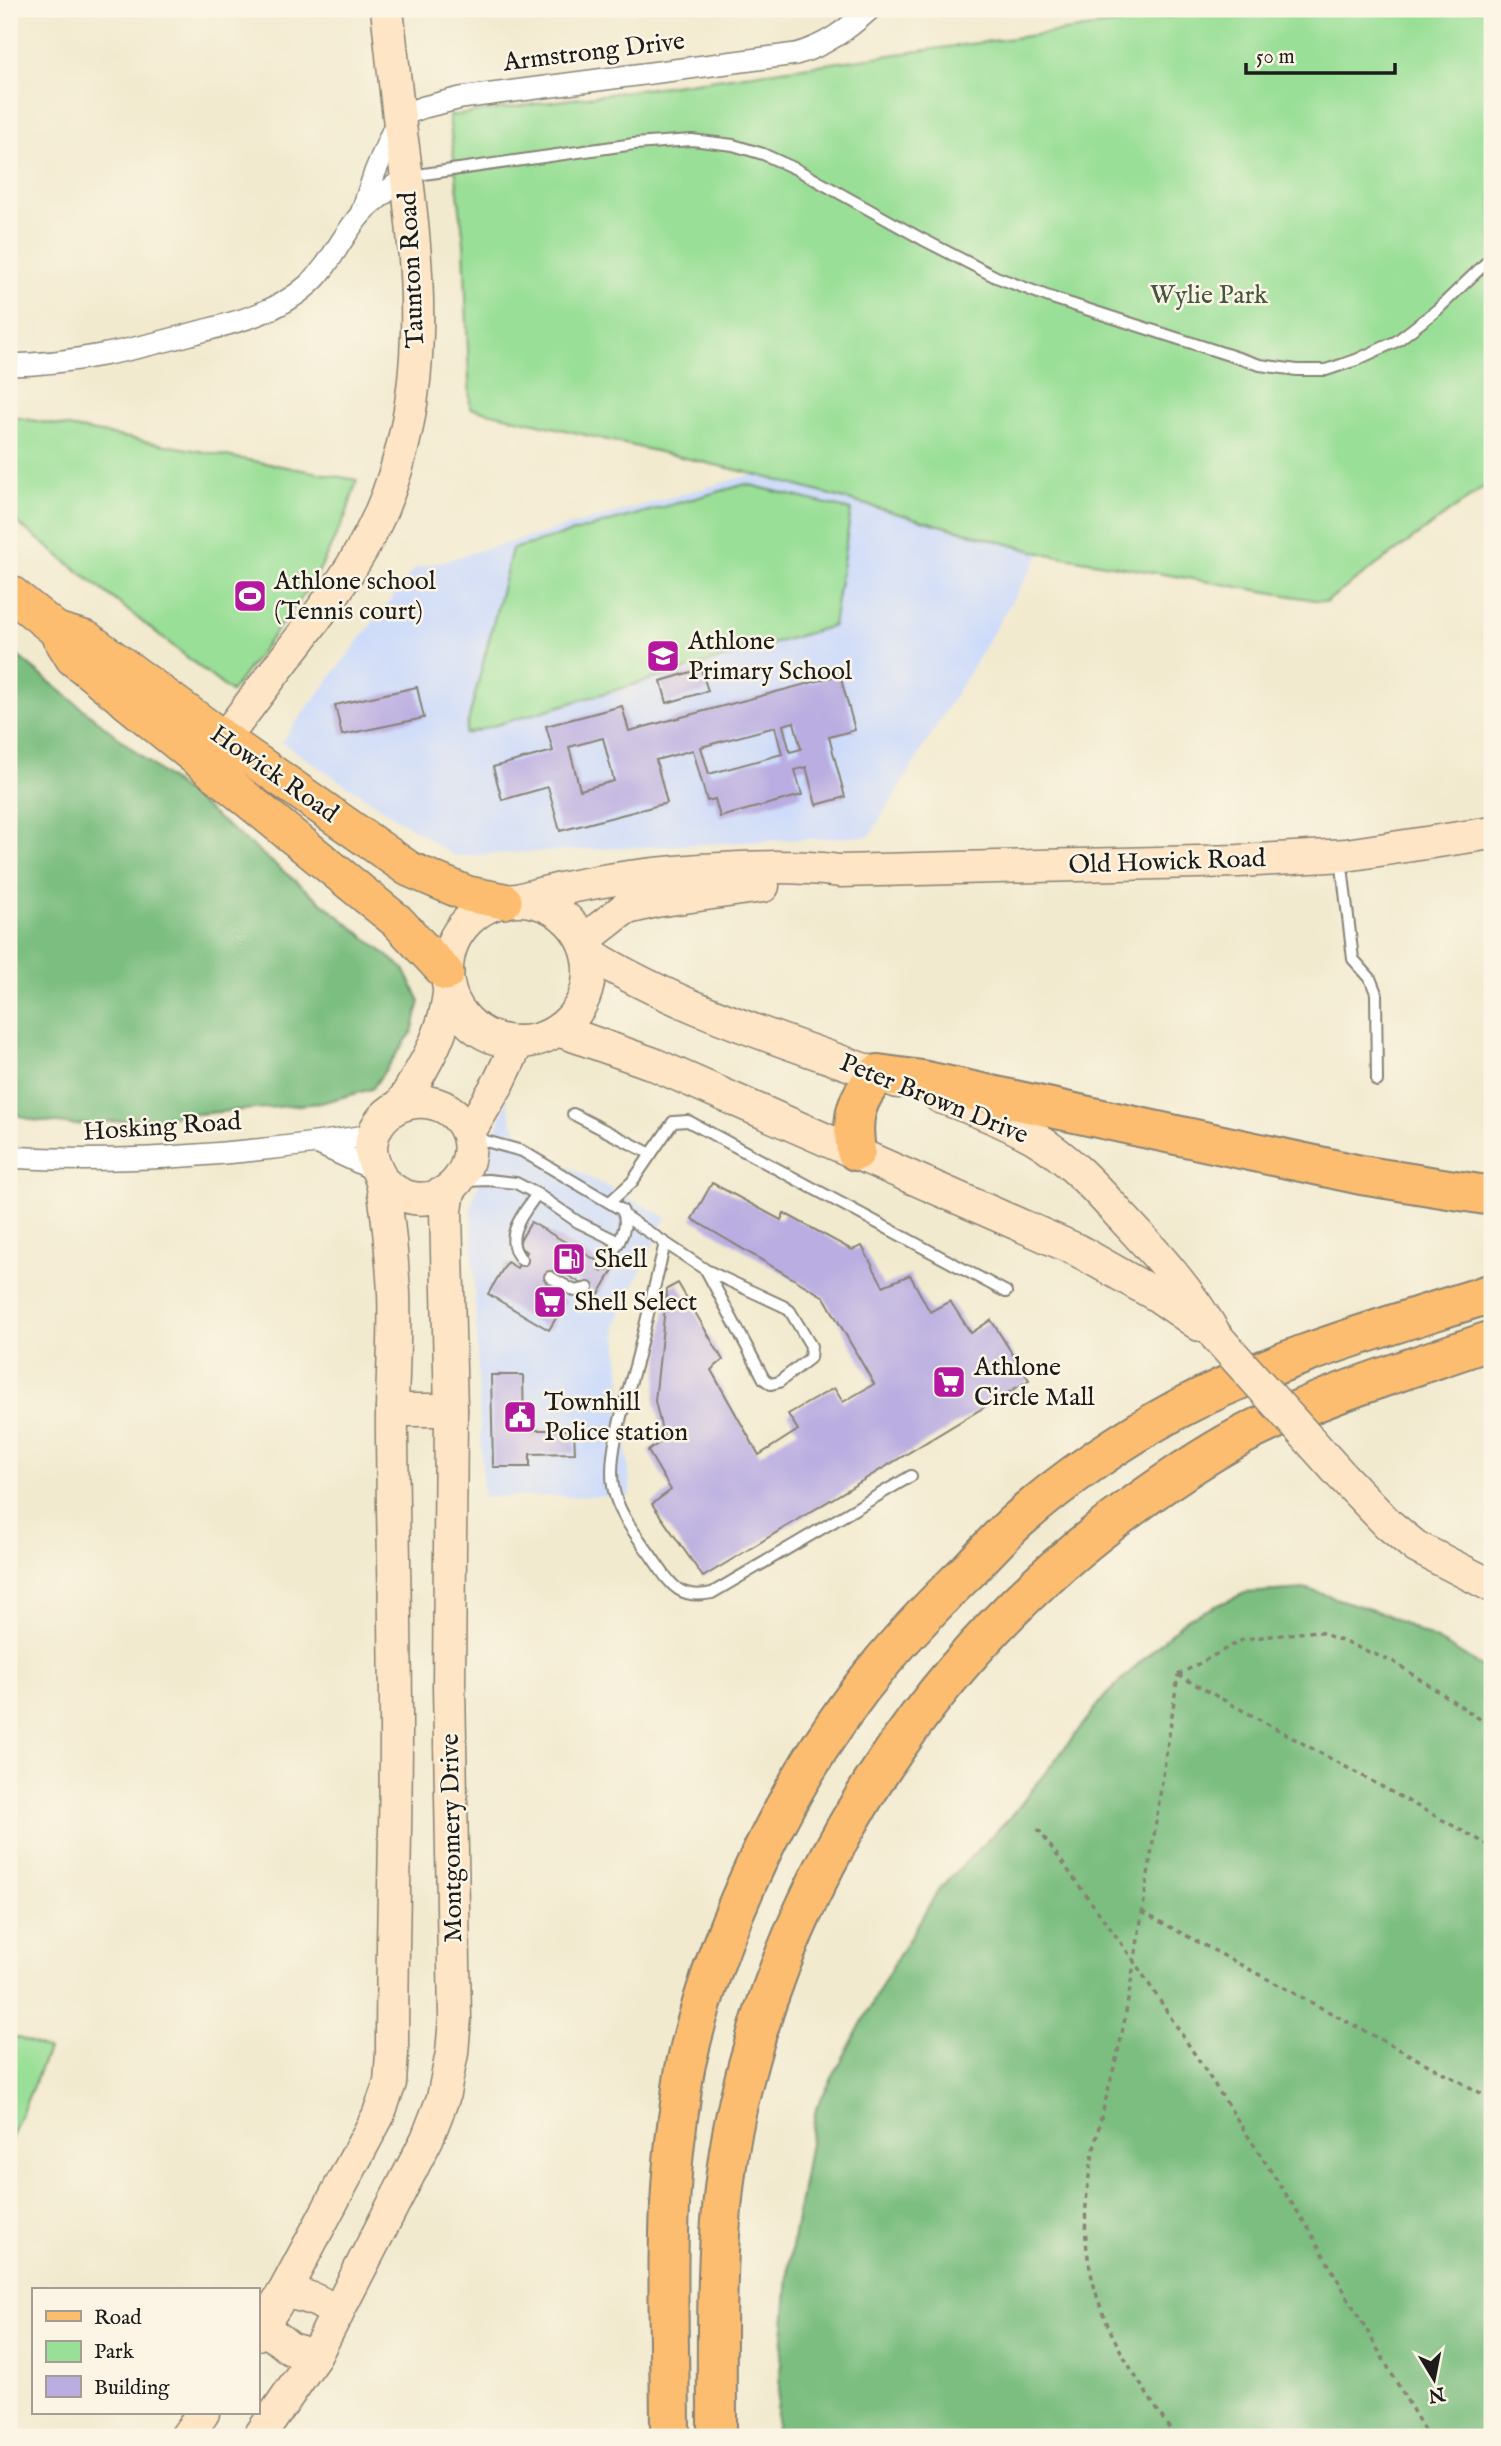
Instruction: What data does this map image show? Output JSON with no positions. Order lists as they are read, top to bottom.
{
  "streets": {
    "main road": ["Howick Road"],
    "street": [
      "Armstrong Drive",
      "Taunton Road",
      "Old Howick Road",
      "Peter Brown Drive",
      "Hosking Road",
      "Montgomery Drive"
    ]
  },
  "crossings": [
    ["Armstrong Drive", "Taunton Road"],
    ["Taunton Road", "Howick Road"],
    ["Howick Road", "Old Howick Road"],
    ["Howick Road", "Peter Brown Drive"],
    ["Old Howick Road", "Peter Brown Drive"],
    ["Hosking Road", "Montgomery Drive"]
  ],
  "parks": ["Wylie Park"],
  "places": {
    "sports": ["Athlone school (Tennis court)"],
    "school or university": ["Athlone Primary School"],
    "fuel station": ["Shell"],
    "supermarket": ["Shell Select", "Athlone Circle Mall"],
    "public building": ["Townhill Police station"]
  },
  "legend": ["Road", "Park", "Building"],
  "scale_bar": "50 m",
  "north": "bottom"
}
